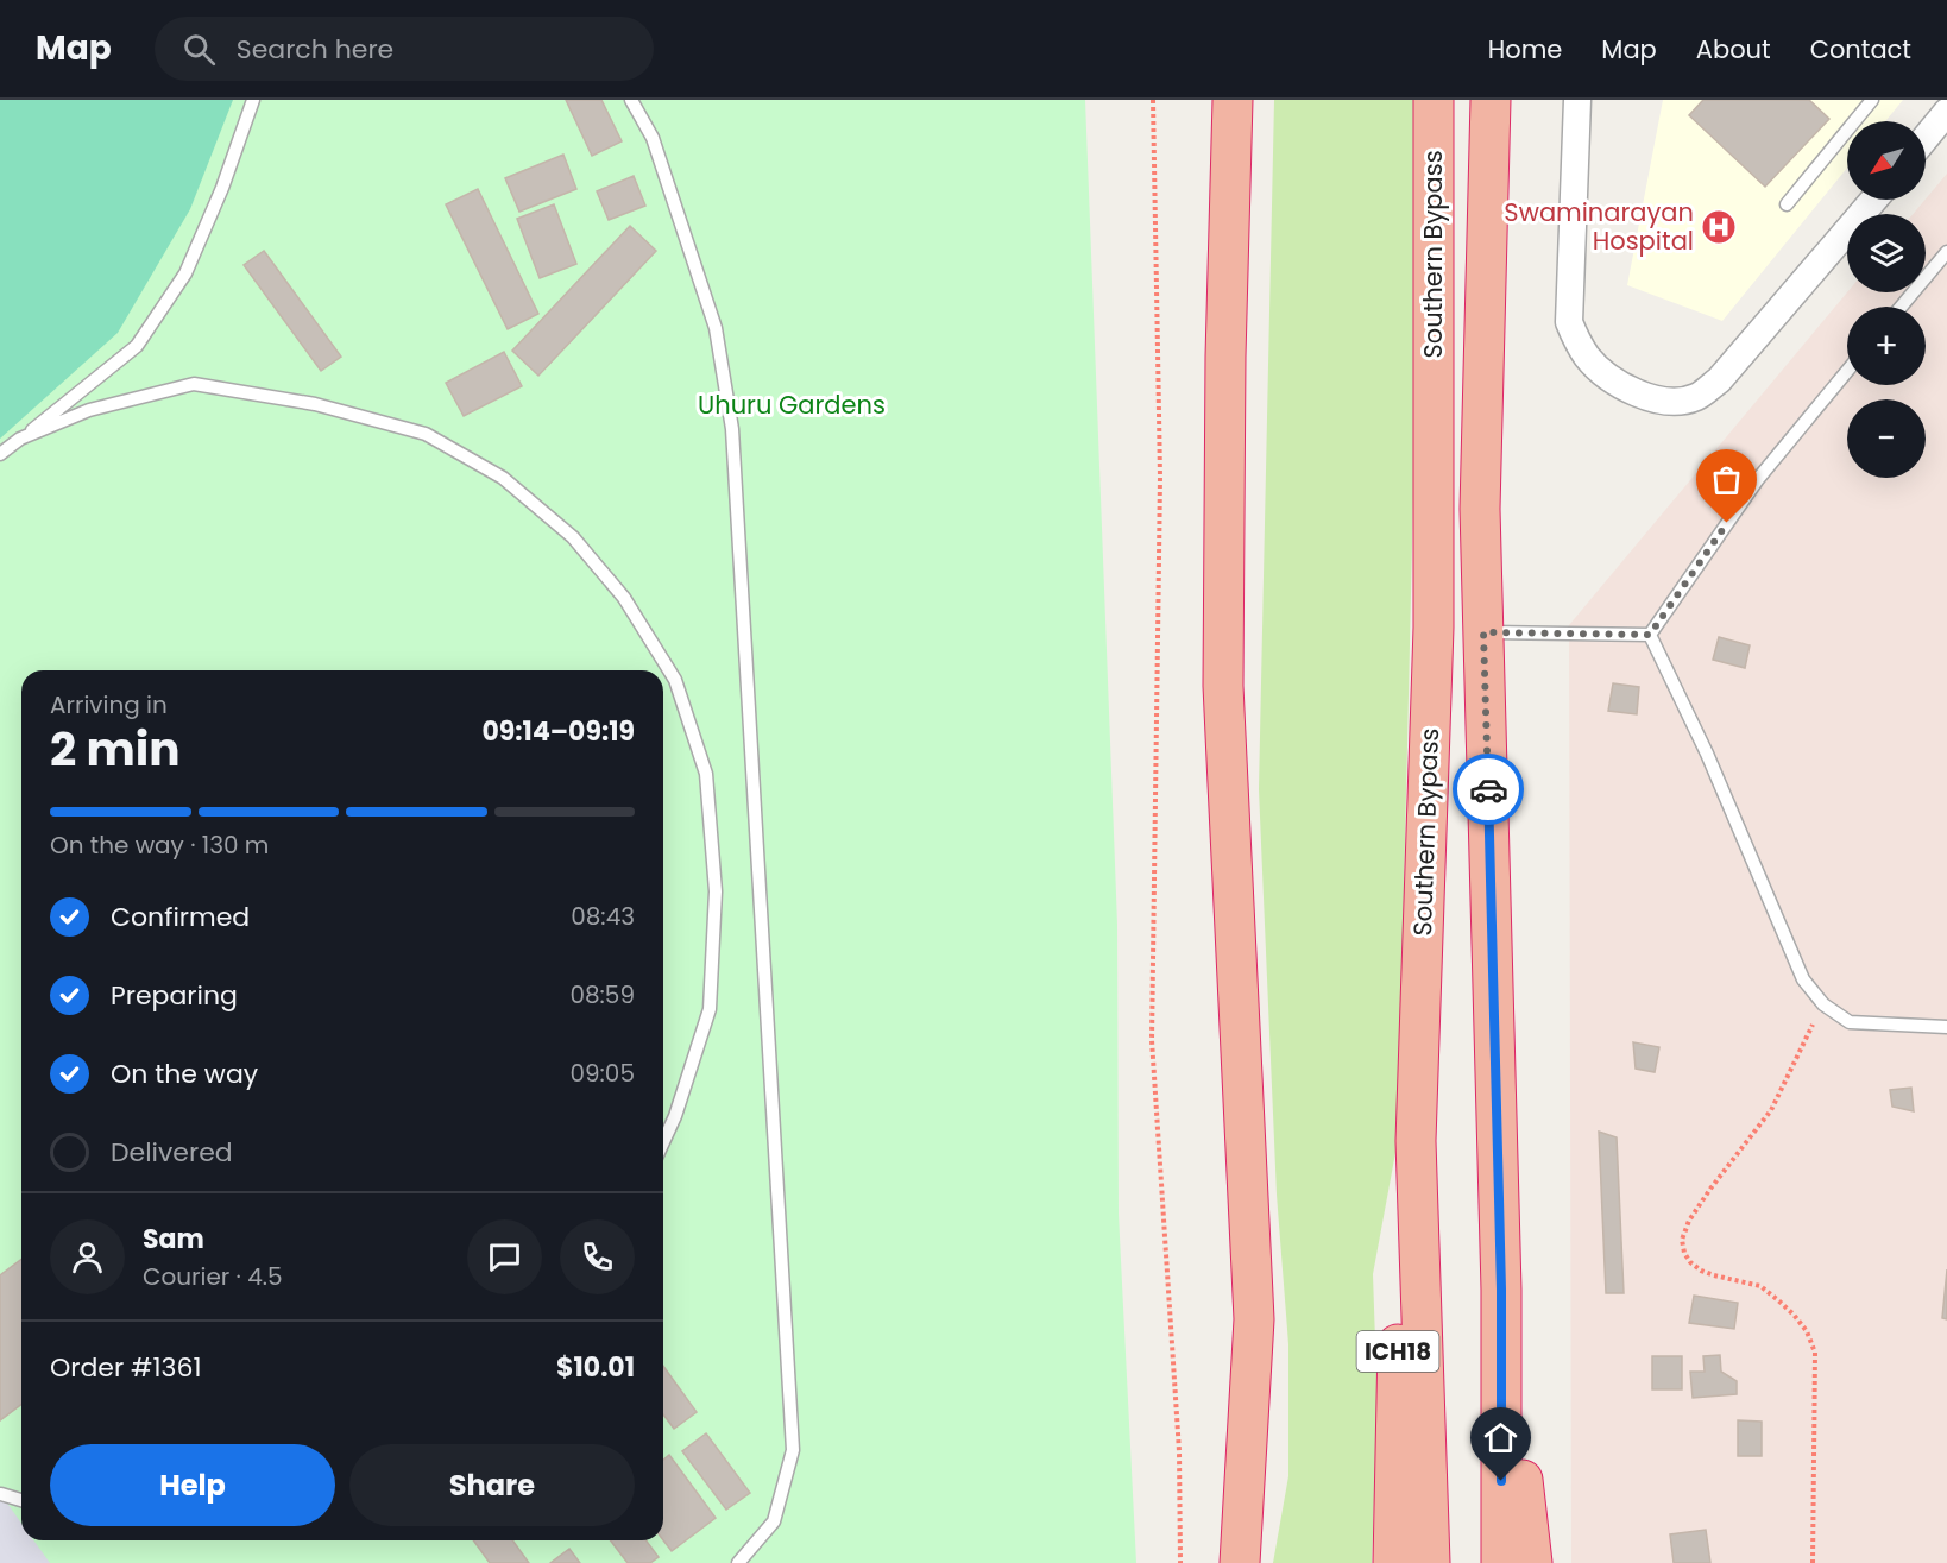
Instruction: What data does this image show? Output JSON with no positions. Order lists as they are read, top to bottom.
{
  "streets": {
    "highway": ["Southern Bypass", "ICH18"]
  },
  "crossings": [
    ["Southern Bypass", "ICH18"]
  ],
  "parks": ["Uhuru Gardens"],
  "places": {
    "hospital": ["Swaminarayan Hospital"]
  },
  "north": "bottom left",
  "page": {
    "header": "Map",
    "search": "Search here",
    "nav": [
      "Home",
      "Map",
      "About",
      "Contact"
    ],
    "map_buttons": ["+", "−"],
    "heading": ["2 min", "Arriving in", "09:14–09:19"],
    "panel": [
      "Sam",
      "Courier · 4.5",
      "Order #1361",
      "$10.01"
    ],
    "bar": "On the way · 130 m",
    "list": [
      ["Confirmed", "08:43"],
      ["Preparing", "08:59"],
      ["On the way", "09:05"],
      "Delivered"
    ],
    "buttons": ["Help", "Share"]
  }
}
